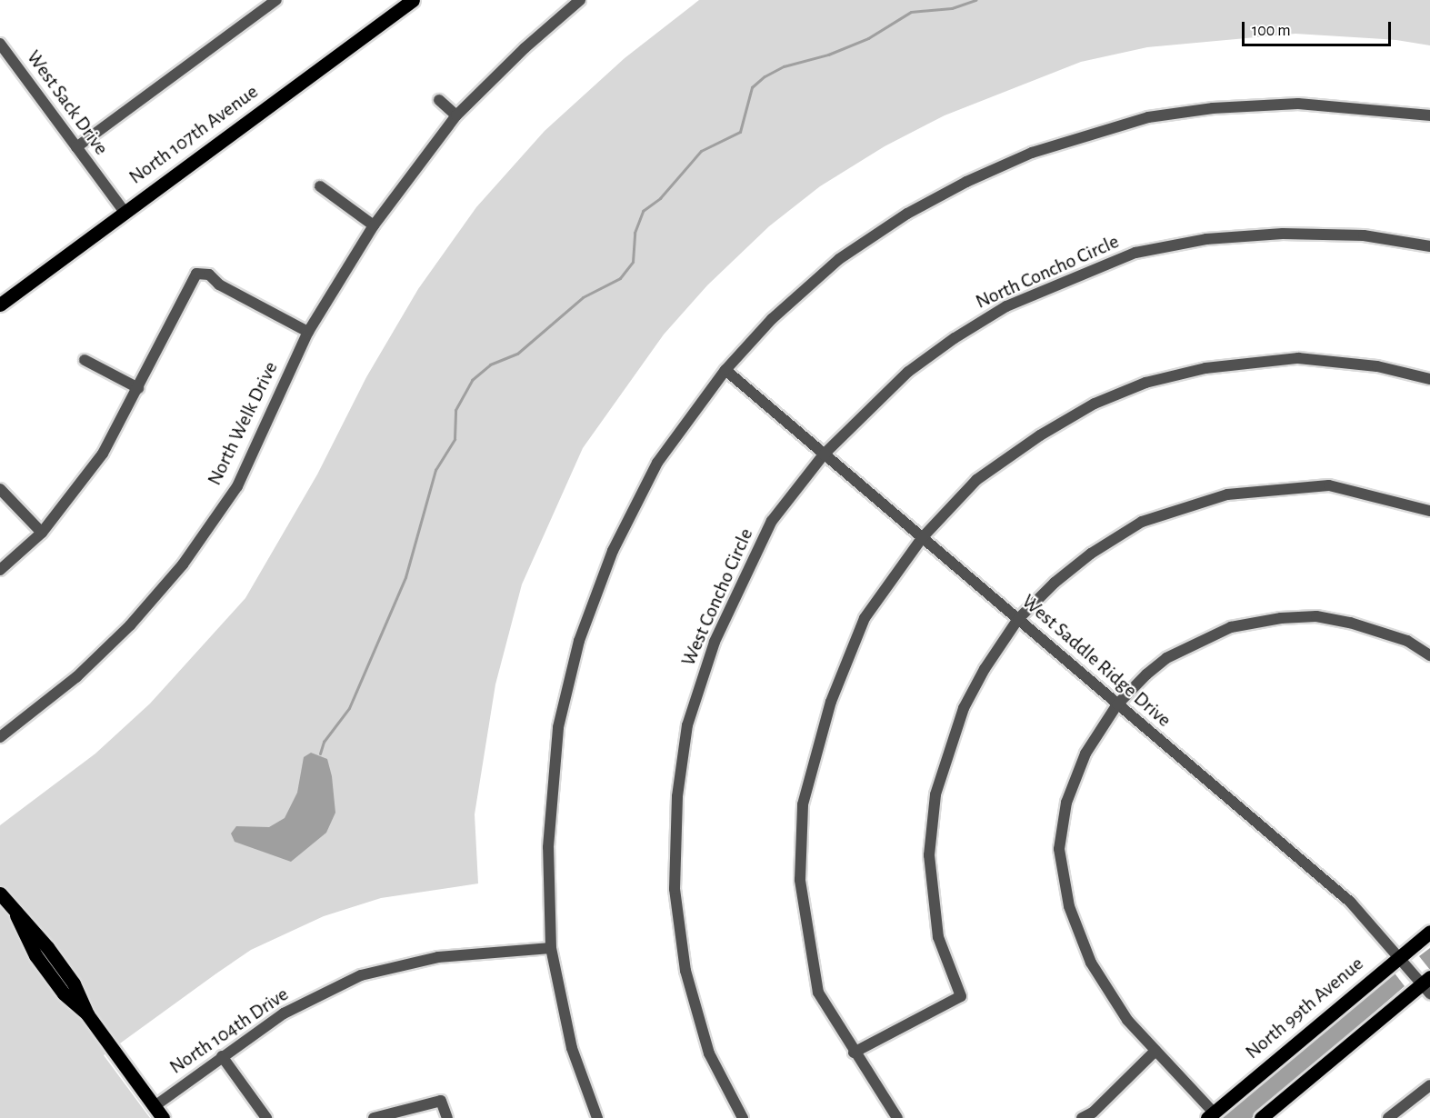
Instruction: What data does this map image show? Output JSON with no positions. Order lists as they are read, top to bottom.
{
  "streets": {
    "main road": ["North 107th Avenue", "North 99th Avenue"],
    "street": [
      "West Sack Drive",
      "North Concho Circle",
      "North Welk Drive",
      "West Concho Circle",
      "West Saddle Ridge Drive",
      "North 104th Drive"
    ]
  },
  "crossings": [
    ["West Sack Drive", "North 107th Avenue"],
    ["North Concho Circle", "West Concho Circle"],
    ["North Concho Circle", "West Saddle Ridge Drive"],
    ["West Concho Circle", "West Saddle Ridge Drive"],
    ["West Saddle Ridge Drive", "North 99th Avenue"]
  ],
  "scale_bar": "100 m"
}
